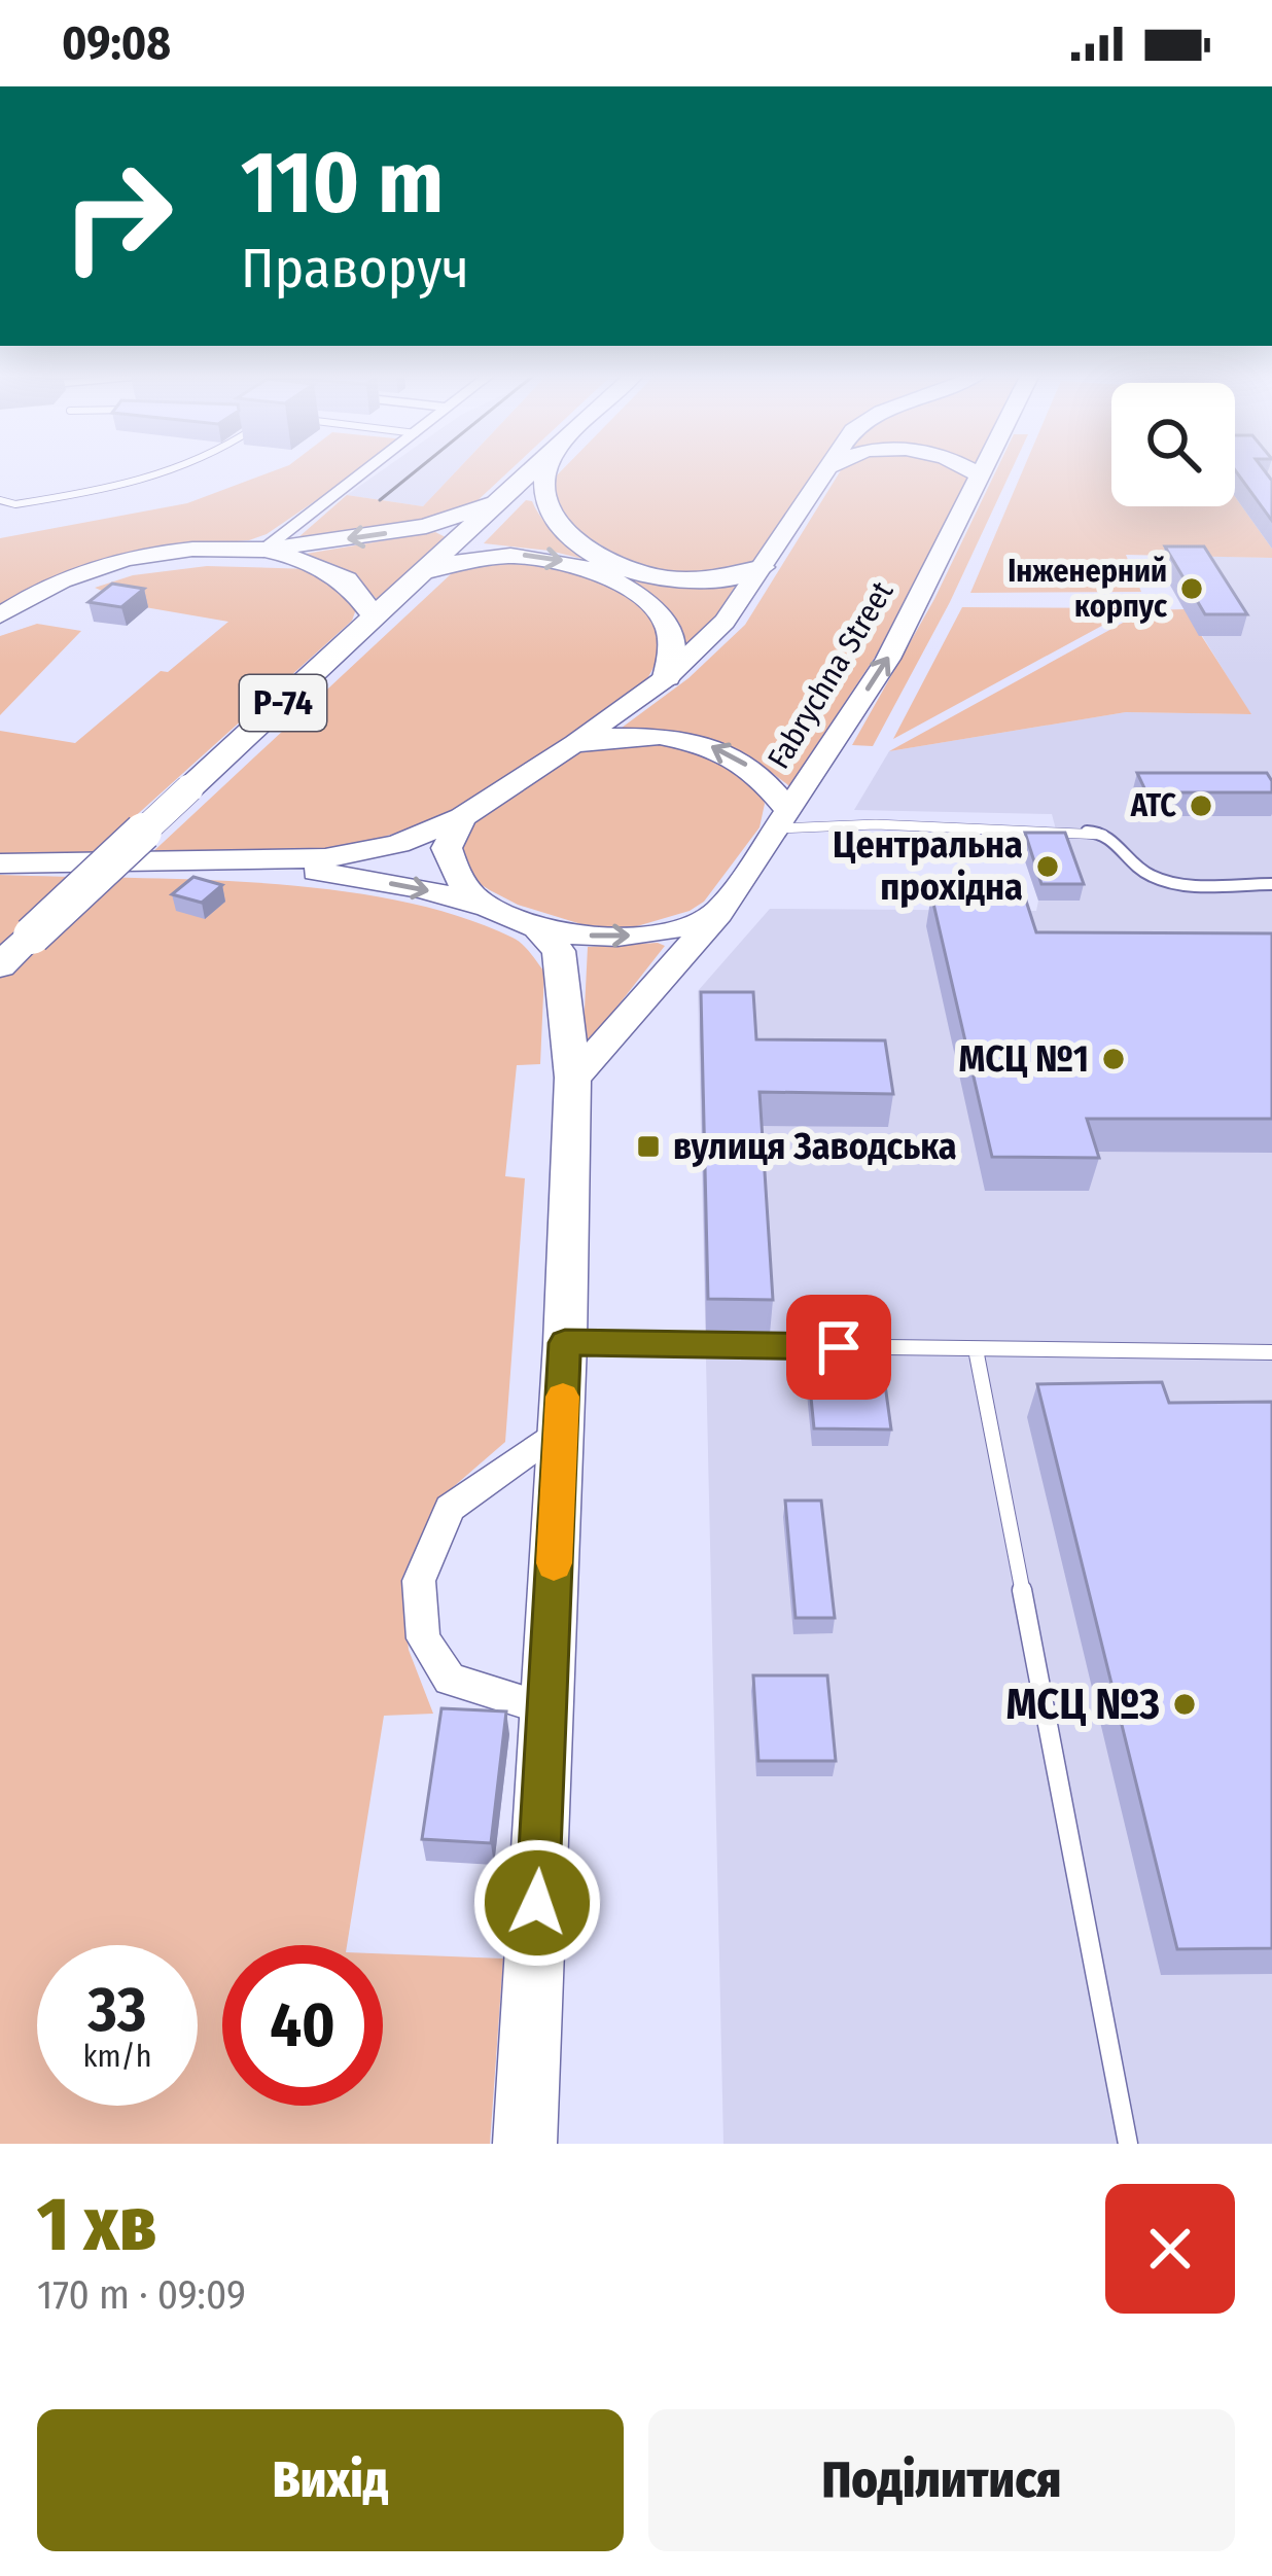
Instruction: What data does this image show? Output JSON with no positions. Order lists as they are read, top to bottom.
{
  "streets": {
    "main road": ["Fabrychna Street", "Р-74"]
  },
  "places": {
    "other": [
      "Інженерний корпус",
      "АТС",
      "Центральна прохідна",
      "МСЦ №1",
      "МСЦ №3"
    ],
    "transit": ["вулиця Заводська"]
  },
  "page": {
    "status": "09:08",
    "turn": ["110 m", "Праворуч"],
    "speed": "33 km/h",
    "limit": "40",
    "heading": ["1 хв", "170 m · 09:09"],
    "buttons": ["Вихід", "Поділитися"]
  }
}
